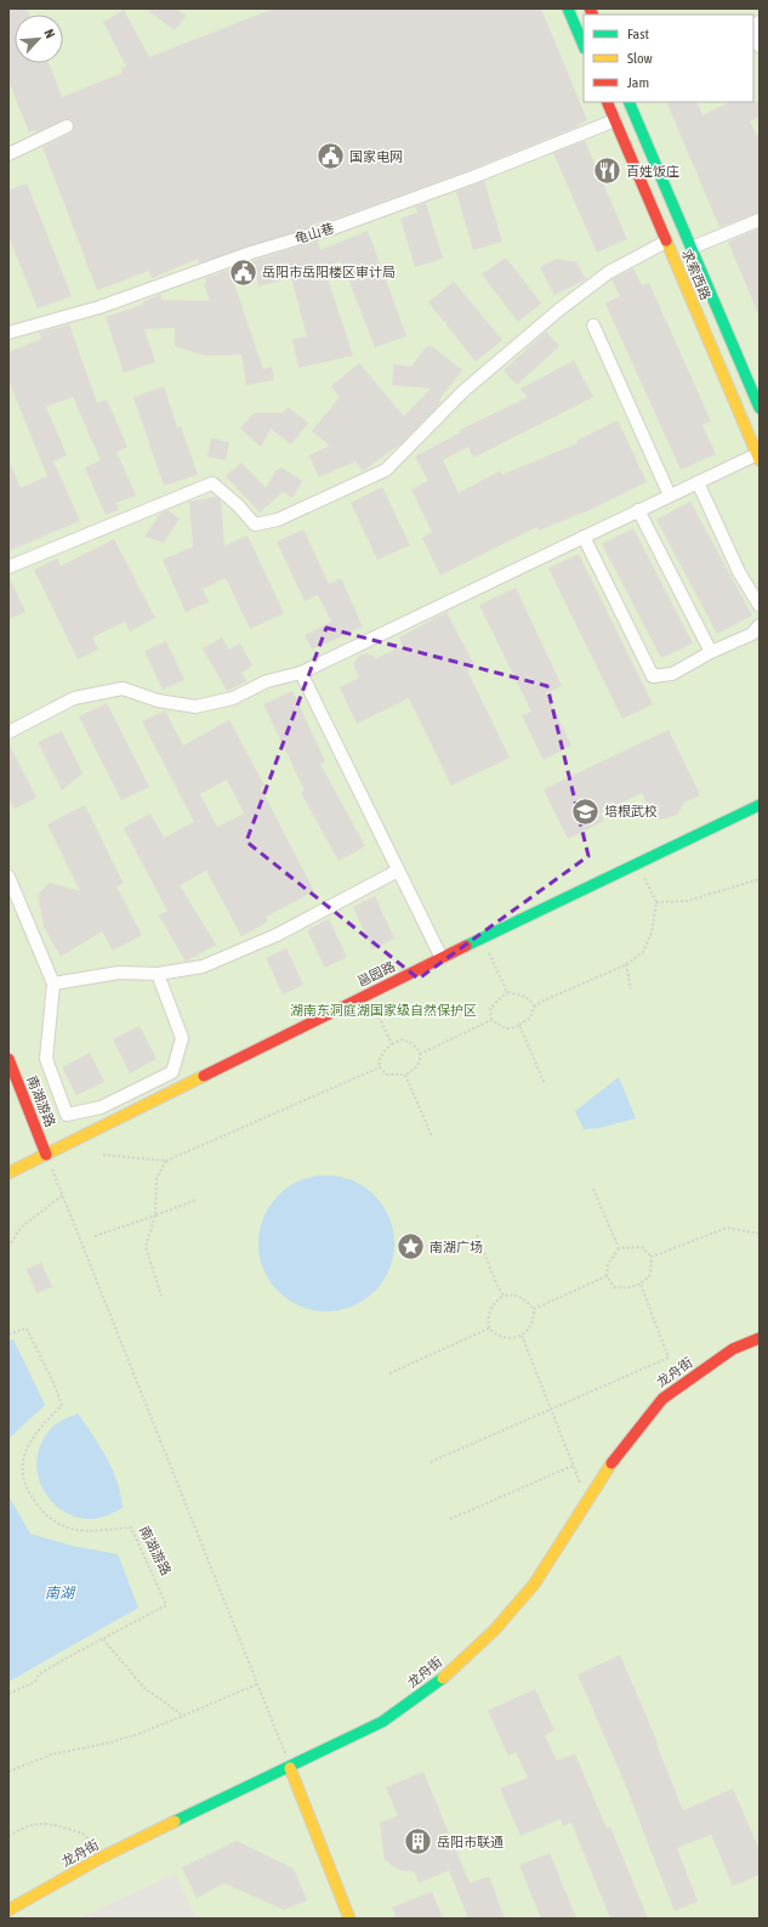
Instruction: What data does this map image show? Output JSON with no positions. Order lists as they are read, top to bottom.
{
  "streets": {
    "street": [
      "龟山巷",
      "求索西路",
      "邕园路",
      "南湖游路",
      "龙舟街"
    ]
  },
  "crossings": [
    ["龟山巷", "求索西路"],
    ["邕园路", "南湖游路"]
  ],
  "water": ["南湖"],
  "parks": ["湖南东洞庭湖国家级自然保护区"],
  "places": {
    "public building": ["国家电网", "岳阳市岳阳楼区审计局"],
    "restaurant": ["百姓饭庄"],
    "school or university": ["培根武校"],
    "place": ["南湖广场"],
    "building": ["岳阳市联通"]
  },
  "legend": ["Fast", "Slow", "Jam"],
  "north": "top right"
}
